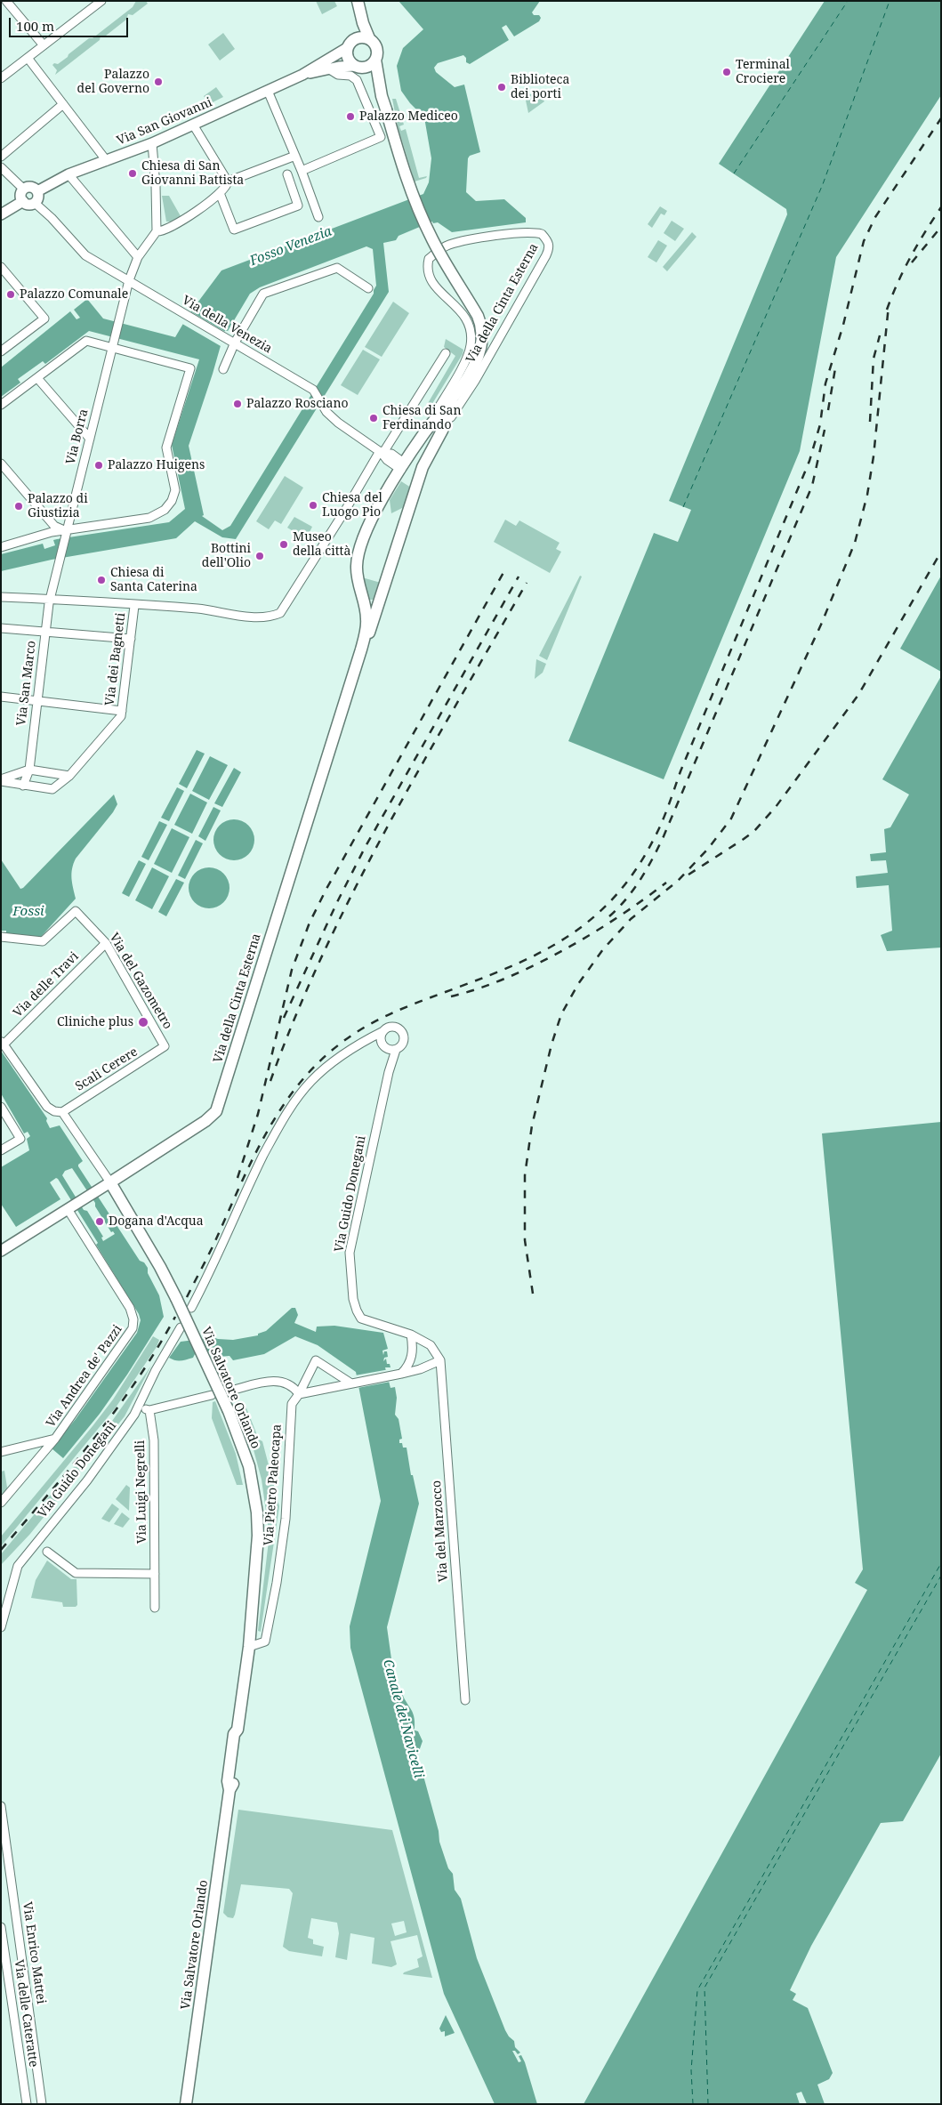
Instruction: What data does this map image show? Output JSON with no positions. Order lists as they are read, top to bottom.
{
  "streets": {
    "main road": ["Via della Cinta Esterna", "Via Salvatore Orlando"],
    "street": [
      "Via San Giovanni",
      "Via della Venezia",
      "Via Borra",
      "Via dei Bagnetti",
      "Via San Marco",
      "Via del Gazometro",
      "Via delle Travi",
      "Scali Cerere",
      "Via Guido Donegani",
      "Via Andrea de' Pazzi",
      "Via Pietro Paleocapa",
      "Via Luigi Negrelli",
      "Via del Marzocco",
      "Via Enrico Mattei",
      "Via delle Cateratte"
    ]
  },
  "crossings": [
    ["Via San Giovanni", "Via della Venezia"],
    ["Via della Cinta Esterna", "Via Andrea de' Pazzi"],
    ["Via della Cinta Esterna", "Via Salvatore Orlando"],
    ["Via della Venezia", "Via Borra"],
    ["Via Borra", "Via San Marco"],
    ["Via dei Bagnetti", "Via San Marco"],
    ["Via del Gazometro", "Via delle Travi"],
    ["Via del Gazometro", "Scali Cerere"],
    ["Via Salvatore Orlando", "Via Pietro Paleocapa"]
  ],
  "water": ["Fosso Venezia", "Fossi", "Canale dei Navicelli"],
  "places": [
    "Terminal Crociere",
    "Palazzo del Governo",
    "Biblioteca dei porti",
    "Palazzo Mediceo",
    "Chiesa di San Giovanni Battista",
    "Palazzo Comunale",
    "Palazzo Rosciano",
    "Chiesa di San Ferdinando",
    "Palazzo Huigens",
    "Chiesa del Luogo Pio",
    "Palazzo di Giustizia",
    "Museo della città",
    "Bottini dell'Olio",
    "Chiesa di Santa Caterina",
    "Cliniche plus",
    "Dogana d'Acqua"
  ],
  "scale_bar": "100 m"
}
